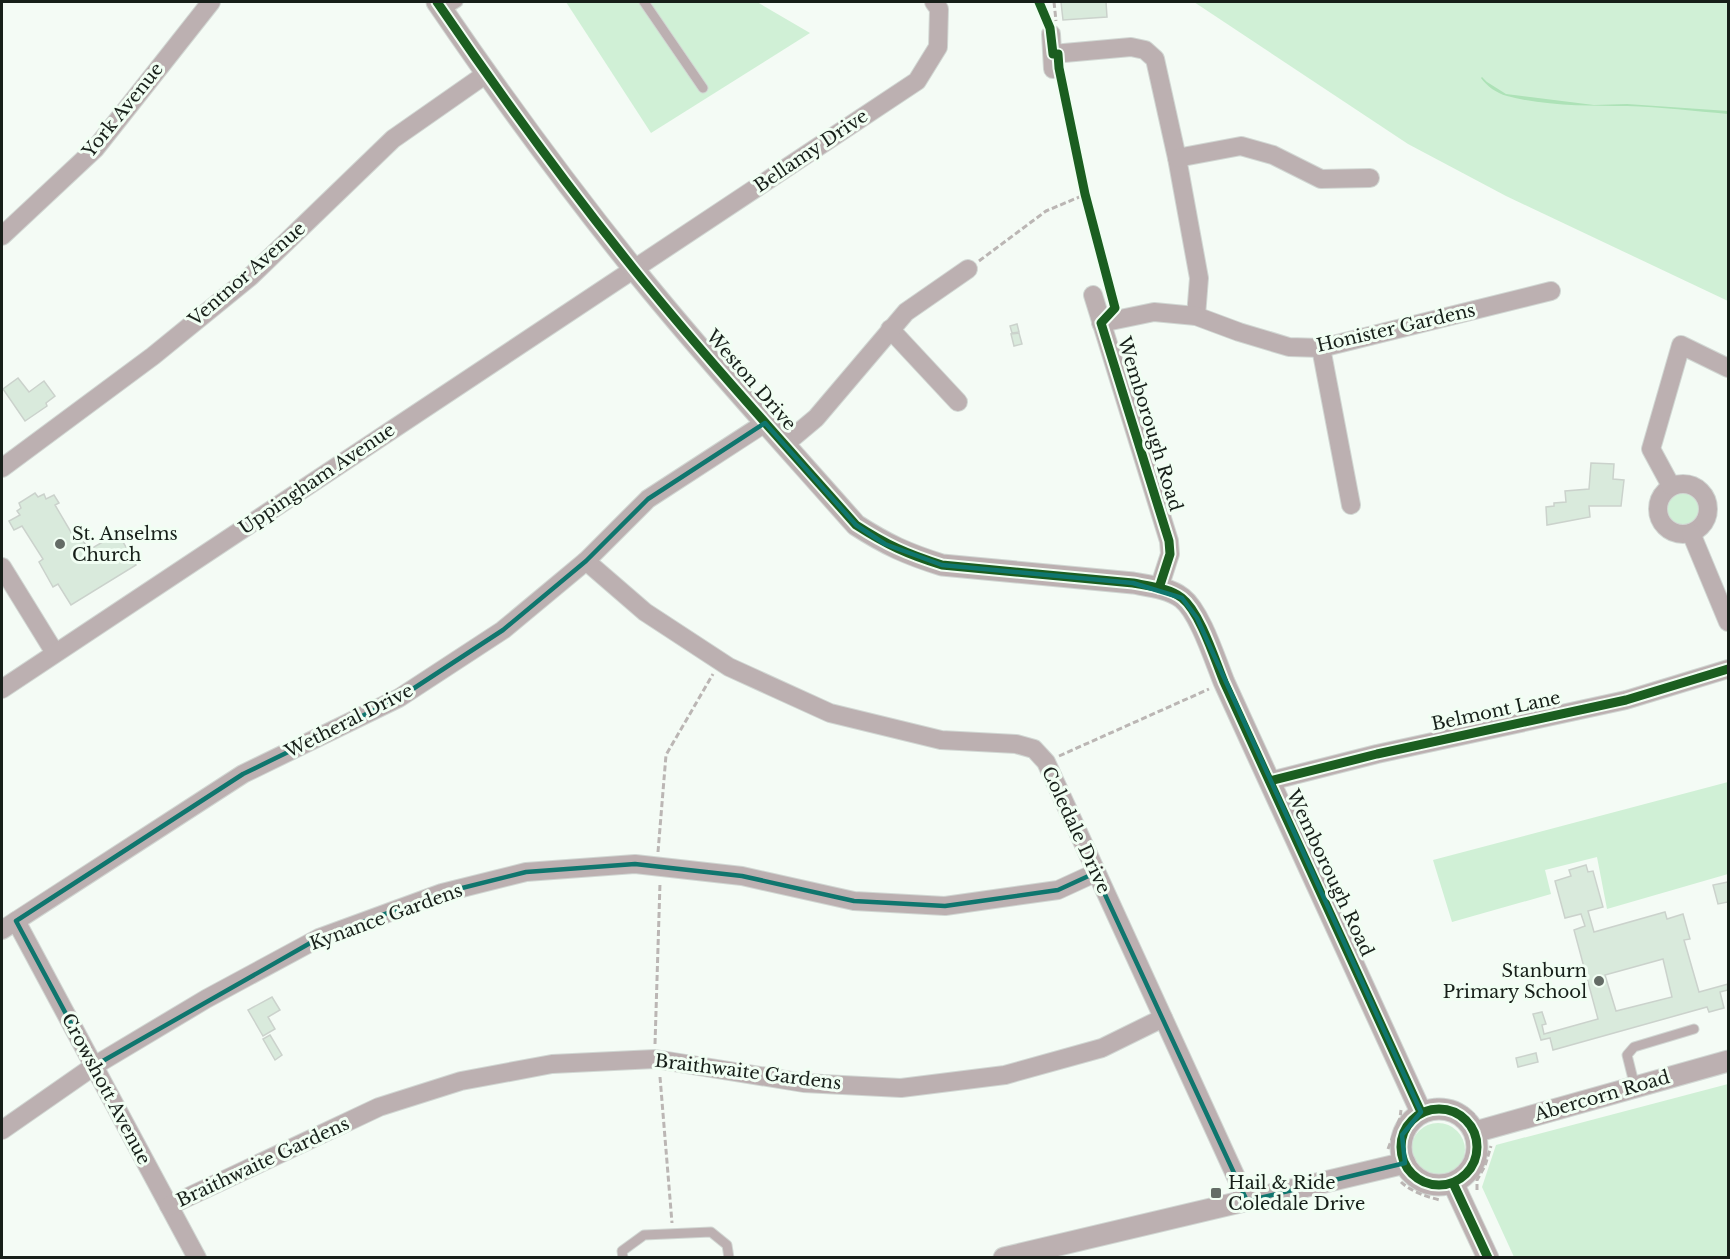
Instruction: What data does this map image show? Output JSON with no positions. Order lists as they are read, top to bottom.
{
  "streets": {
    "street": [
      "York Avenue",
      "Bellamy Drive",
      "Ventnor Avenue",
      "Honister Gardens",
      "Weston Drive",
      "Wemborough Road",
      "Uppingham Avenue",
      "Belmont Lane",
      "Wetheral Drive",
      "Coledale Drive",
      "Kynance Gardens",
      "Braithwaite Gardens",
      "Crowshott Avenue",
      "Abercorn Road"
    ]
  },
  "crossings": [
    ["Bellamy Drive", "Weston Drive"],
    ["Bellamy Drive", "Uppingham Avenue"],
    ["Ventnor Avenue", "Weston Drive"],
    ["Honister Gardens", "Wemborough Road"],
    ["Weston Drive", "Wemborough Road"],
    ["Weston Drive", "Uppingham Avenue"],
    ["Weston Drive", "Wetheral Drive"],
    ["Wemborough Road", "Belmont Lane"],
    ["Wemborough Road", "Abercorn Road"],
    ["Wetheral Drive", "Coledale Drive"],
    ["Wetheral Drive", "Crowshott Avenue"],
    ["Coledale Drive", "Kynance Gardens"],
    ["Coledale Drive", "Braithwaite Gardens"],
    ["Kynance Gardens", "Crowshott Avenue"],
    ["Braithwaite Gardens", "Crowshott Avenue"]
  ],
  "places": {
    "other": ["St. Anselms Church", "Stanburn Primary School"],
    "transit": ["Hail & Ride Coledale Drive"]
  }
}
